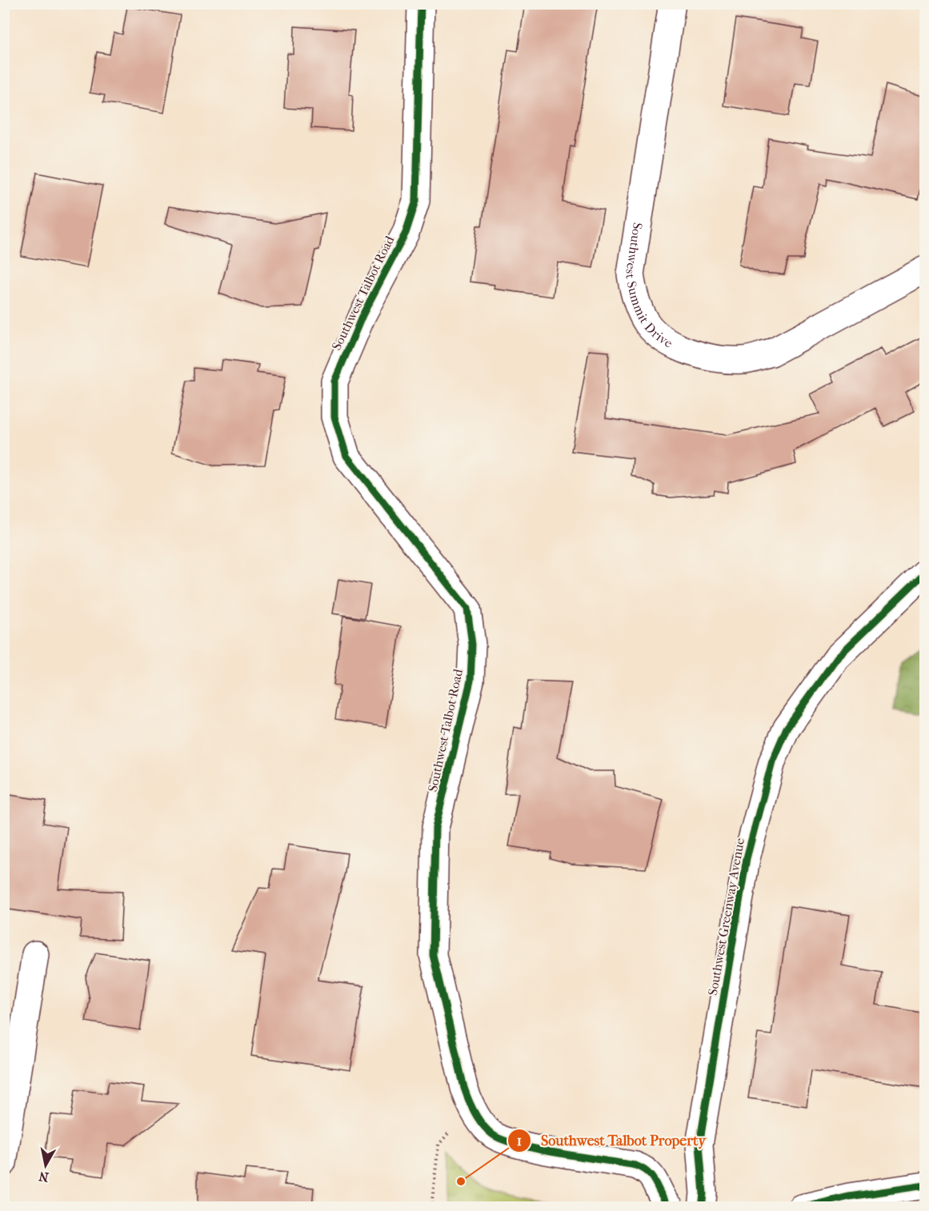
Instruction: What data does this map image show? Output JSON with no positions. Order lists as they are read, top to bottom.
{
  "streets": {
    "street": ["Southwest Summit Drive", "Southwest Talbot Road", "Southwest Greenway Avenue"]
  },
  "places": ["Southwest Talbot Property"],
  "north": "bottom"
}
